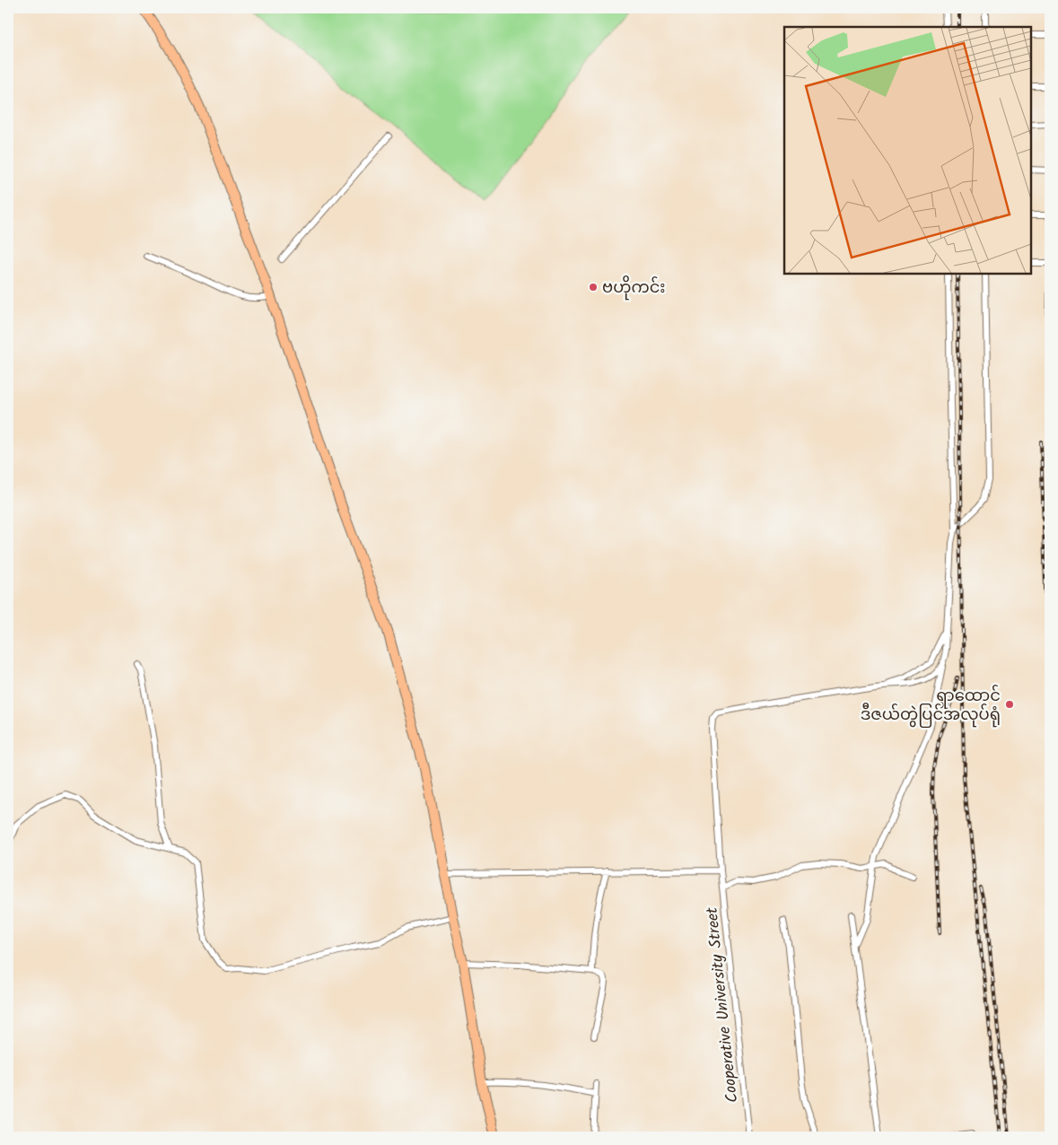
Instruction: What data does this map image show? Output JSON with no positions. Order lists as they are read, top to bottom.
{
  "streets": {
    "street": ["Cooperative University Street"]
  },
  "places": ["ဗဟိုကင်း", "ရွာထောင် ဒီဇယ်တွဲပြင်အလုပ်ရုံ"]
}
